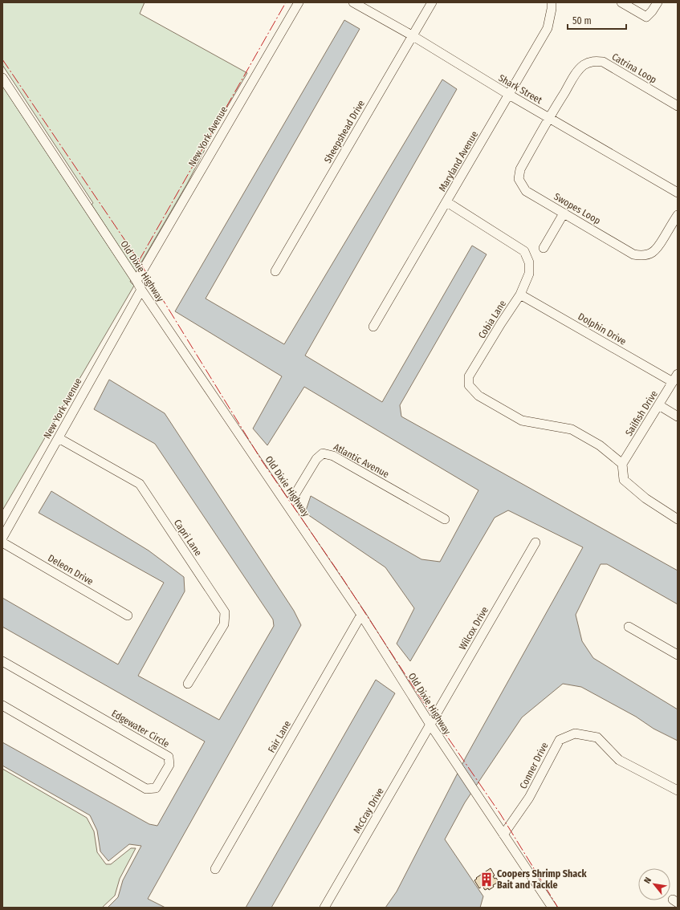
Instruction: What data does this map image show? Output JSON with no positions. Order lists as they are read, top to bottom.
{
  "streets": {
    "street": [
      "Catrina Loop",
      "Shark Street",
      "Sheepshead Drive",
      "New York Avenue",
      "Maryland Avenue",
      "Swopes Loop",
      "Old Dixie Highway",
      "Cobia Lane",
      "Dolphin Drive",
      "Sailfish Drive",
      "Atlantic Avenue",
      "Capri Lane",
      "Deleon Drive",
      "Wilcox Drive",
      "Edgewater Circle",
      "Fair Lane",
      "Conner Drive",
      "McCray Drive"
    ]
  },
  "crossings": [
    ["Catrina Loop", "Shark Street"],
    ["Catrina Loop", "Swopes Loop"],
    ["Shark Street", "Sheepshead Drive"],
    ["Shark Street", "Maryland Avenue"],
    ["Shark Street", "Swopes Loop"],
    ["New York Avenue", "Old Dixie Highway"],
    ["New York Avenue", "Capri Lane"],
    ["Maryland Avenue", "Cobia Lane"],
    ["Old Dixie Highway", "Atlantic Avenue"],
    ["Old Dixie Highway", "Wilcox Drive"],
    ["Old Dixie Highway", "Fair Lane"],
    ["Old Dixie Highway", "Conner Drive"],
    ["Old Dixie Highway", "McCray Drive"],
    ["Cobia Lane", "Dolphin Drive"],
    ["Cobia Lane", "Sailfish Drive"],
    ["Dolphin Drive", "Sailfish Drive"],
    ["Wilcox Drive", "McCray Drive"]
  ],
  "places": {
    "building": ["Coopers Shrimp Shack Bait and Tackle"]
  },
  "scale_bar": "50 m",
  "north": "top left"
}
